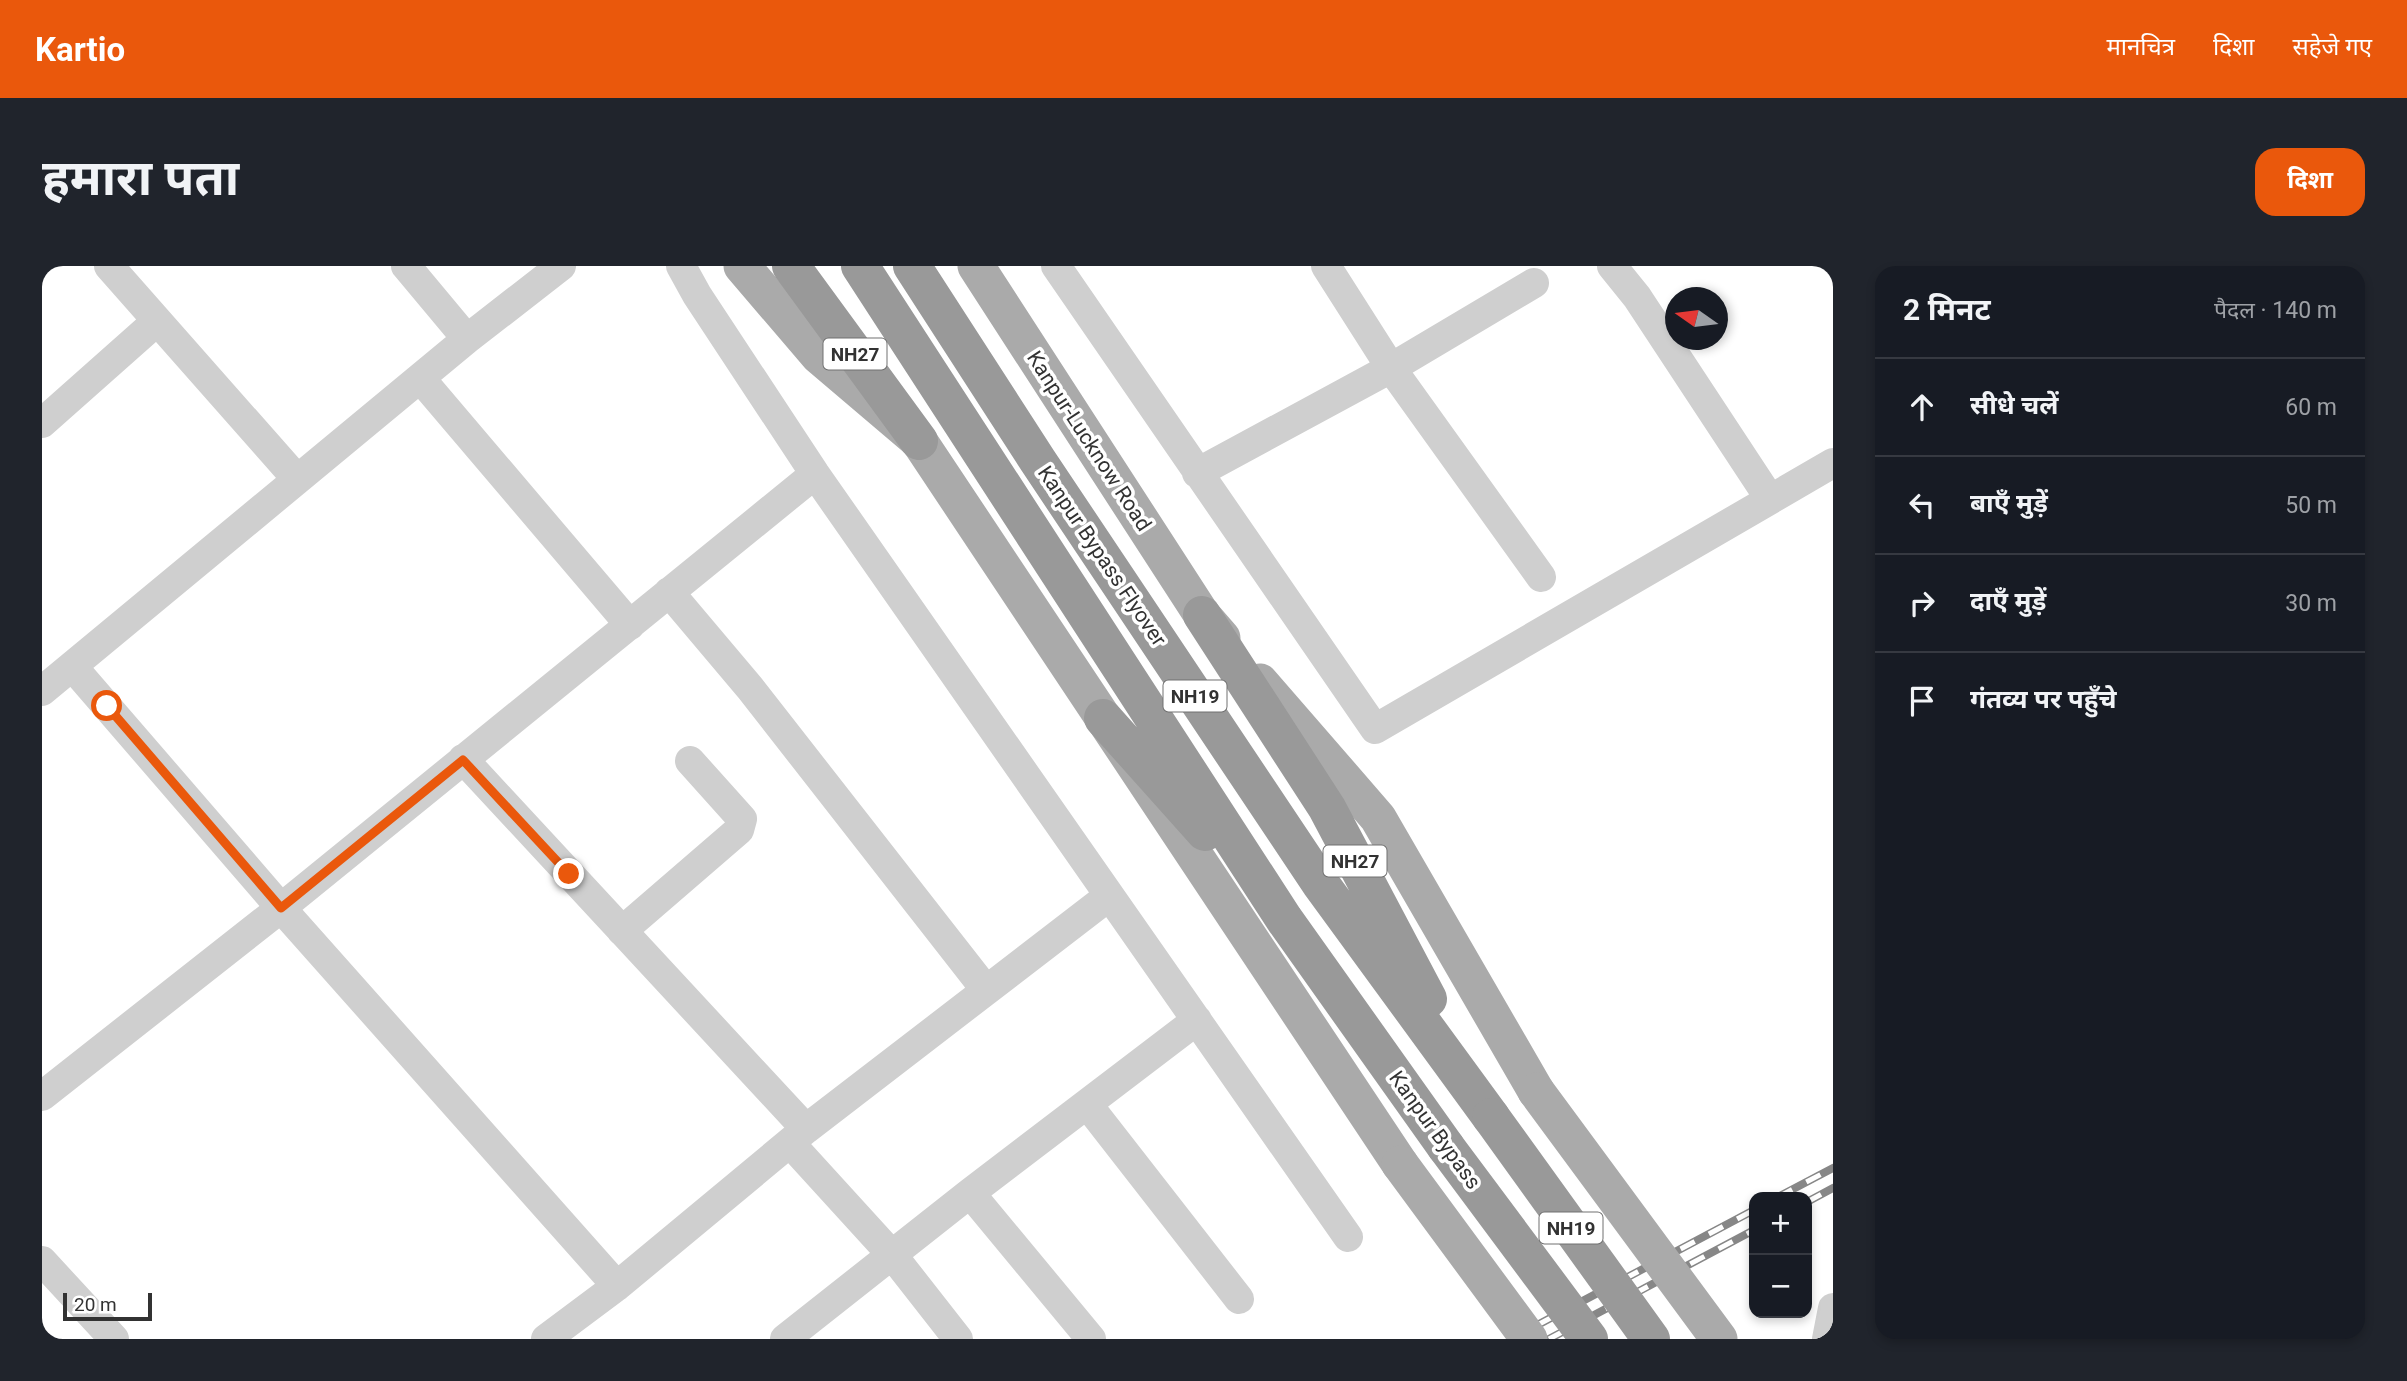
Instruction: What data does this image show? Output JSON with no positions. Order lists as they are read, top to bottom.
{
  "streets": {
    "highway": [
      "NH27",
      "Kanpur Bypass Flyover",
      "NH19",
      "Kanpur Bypass"
    ],
    "main road": ["Kanpur-Lucknow Road"]
  },
  "crossings": [
    ["NH27", "Kanpur-Lucknow Road"],
    ["NH27", "Kanpur Bypass Flyover"],
    ["NH27", "NH19"],
    ["NH27", "Kanpur Bypass"],
    ["Kanpur Bypass Flyover", "NH19"],
    ["Kanpur Bypass Flyover", "Kanpur Bypass"]
  ],
  "scale_bar": "20 m",
  "north": "left",
  "page": {
    "header": "Kartio",
    "nav": ["मानचित्र", "दिशा", "सहेजे गए"],
    "buttons": "दिशा",
    "title": "हमारा पता",
    "heading": ["2 मिनट", "पैदल · 140 m"],
    "list": [
      ["सीधे चलें", "60 m"],
      ["बाएँ मुड़ें", "50 m"],
      ["दाएँ मुड़ें", "30 m"],
      "गंतव्य पर पहुँचे"
    ],
    "map_buttons": ["+", "−"],
    "scale": "20 m"
  }
}
